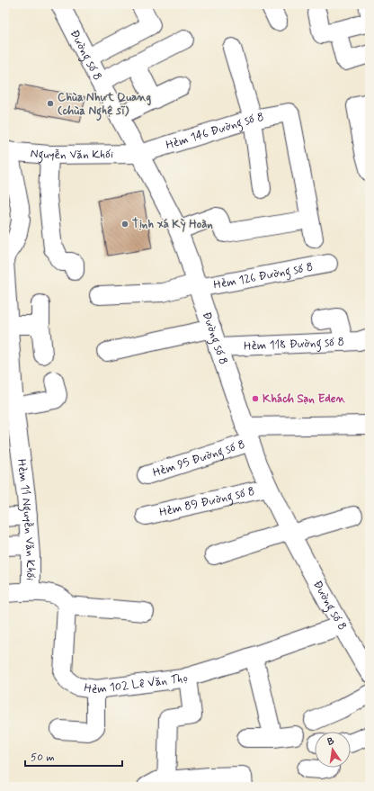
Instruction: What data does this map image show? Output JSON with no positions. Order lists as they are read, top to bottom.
{
  "streets": {
    "street": [
      "Đường số 8",
      "Hẻm 146 Đường số 8",
      "Nguyễn Văn Khối",
      "Hẻm 126 Đường số 8",
      "Hẻm 118 Đường số 8",
      "Hẻm 95 Đường số 8",
      "Hẻm 89 Đường số 8",
      "Hẻm 11 Nguyễn Văn Khối",
      "Hẻm 102 Lê Văn Thọ"
    ]
  },
  "crossings": [
    ["Đường số 8", "Hẻm 146 Đường số 8"],
    ["Đường số 8", "Nguyễn Văn Khối"],
    ["Đường số 8", "Hẻm 126 Đường số 8"],
    ["Đường số 8", "Hẻm 118 Đường số 8"],
    ["Đường số 8", "Hẻm 95 Đường số 8"],
    ["Đường số 8", "Hẻm 89 Đường số 8"],
    ["Đường số 8", "Hẻm 102 Lê Văn Thọ"],
    ["Hẻm 146 Đường số 8", "Nguyễn Văn Khối"],
    ["Nguyễn Văn Khối", "Hẻm 11 Nguyễn Văn Khối"]
  ],
  "places": ["Chùa Nhựt Quang (chùa Nghệ sĩ)", "Tịnh xá Kỳ Hoàn", "Khách Sạn Eden"],
  "scale_bar": "50 m",
  "north": "top"
}
